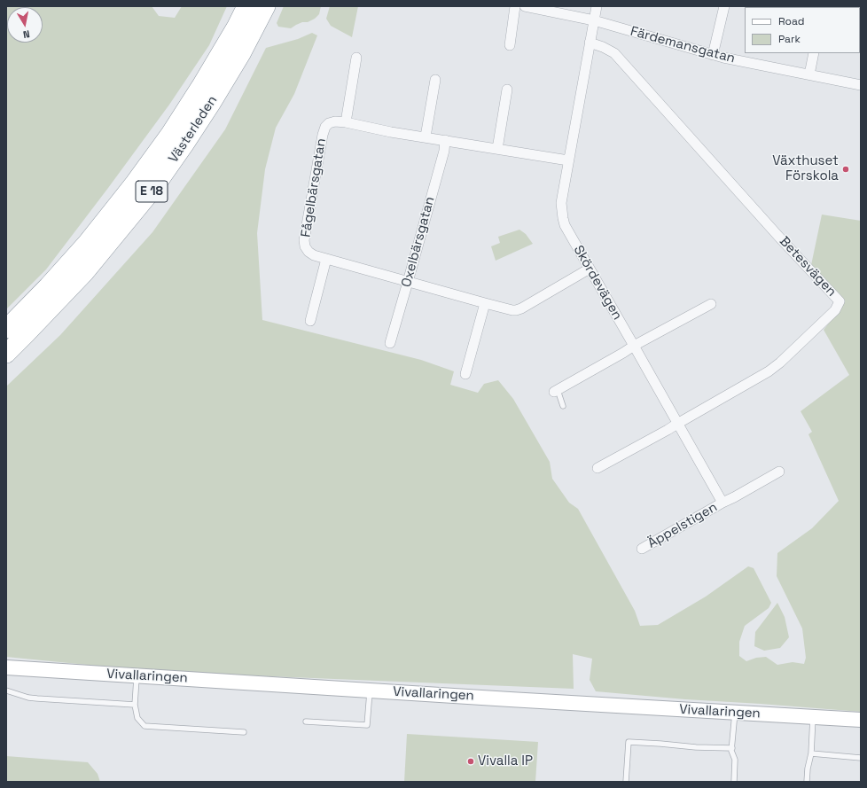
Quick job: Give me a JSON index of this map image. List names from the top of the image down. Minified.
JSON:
{"streets":{"highway":["Västerleden","E 18"],"street":["Färdemansgatan","Fågelbärsgatan","Oxelbärsgatan","Betesvägen","Skördevägen","Äppelstigen","Vivallaringen"]},"crossings":[["Färdemansgatan","Skördevägen"],["Fågelbärsgatan","Oxelbärsgatan"],["Fågelbärsgatan","Skördevägen"],["Betesvägen","Skördevägen"],["Skördevägen","Äppelstigen"]],"places":["Växthuset Förskola","Vivalla IP"],"legend":["Road","Park"],"north":"bottom"}
